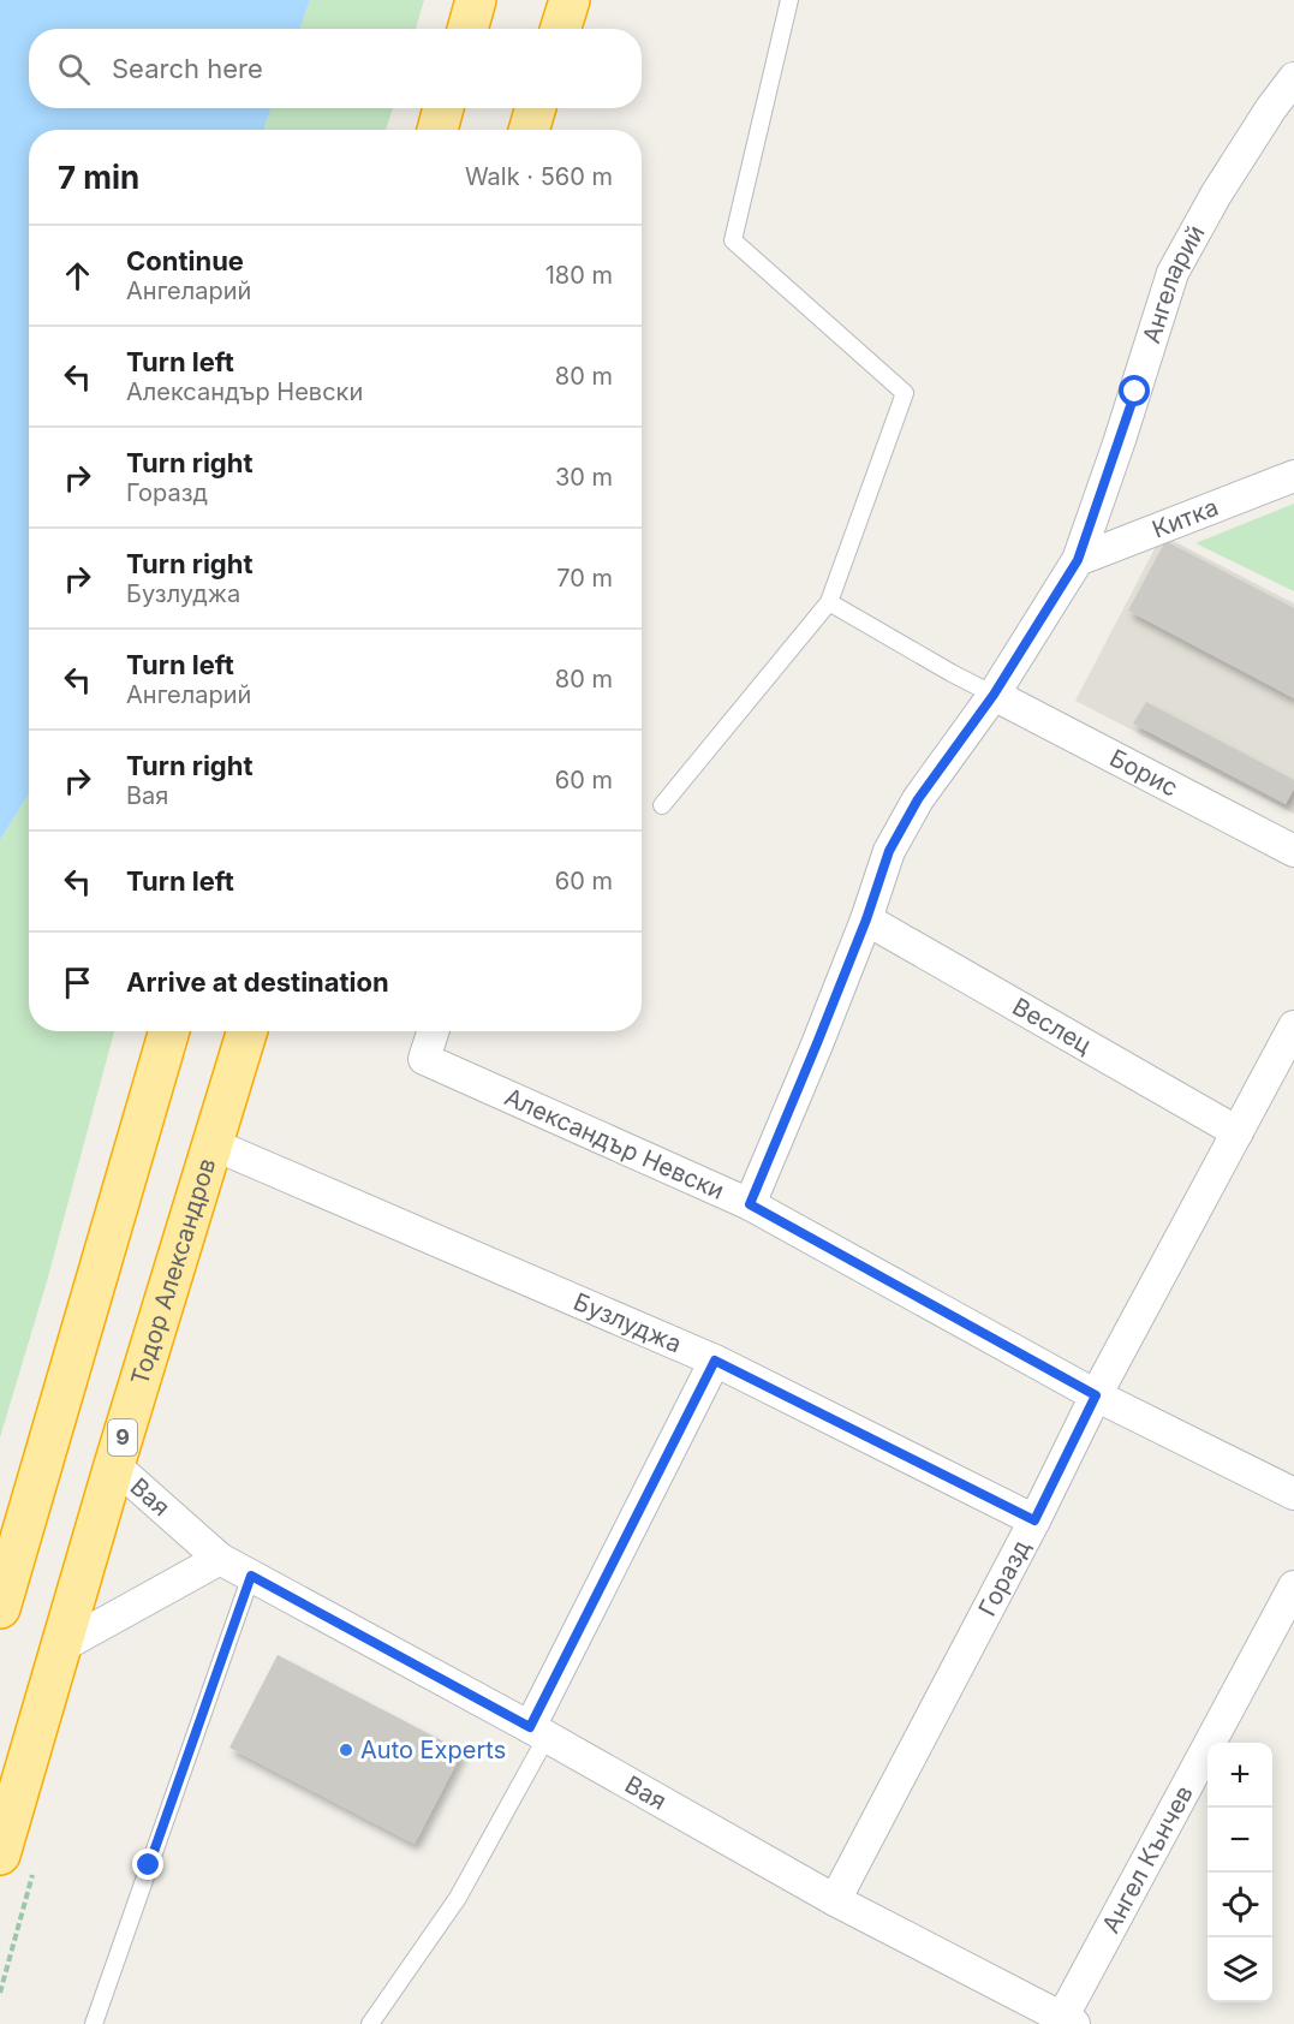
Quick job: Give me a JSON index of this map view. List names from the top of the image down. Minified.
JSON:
{"streets":{"highway":["Тодор Александров","9"],"street":["Ангеларий","Китка","Борис","Веслец","Александър Невски","Бузлуджа","Вая","Горазд","Ангел Кънчев"]},"crossings":[["Ангеларий","Китка"],["Ангеларий","Борис"],["Ангеларий","Веслец"],["Ангеларий","Александър Невски"],["Веслец","Горазд"],["Александър Невски","Горазд"],["Тодор Александров","Бузлуджа"],["Тодор Александров","Вая"],["Бузлуджа","Горазд"],["Вая","Горазд"],["Вая","Ангел Кънчев"]],"places":["Auto Experts"],"page":{"search":"Search here","heading":["7 min","Walk · 560 m"],"list":[["Continue","Ангеларий","180 m"],["Turn left","Александър Невски","80 m"],["Turn right","Горазд","30 m"],["Turn right","Бузлуджа","70 m"],["Turn left","Ангеларий","80 m"],["Turn right","Вая","60 m"],["Turn left","60 m"],"Arrive at destination"],"map_buttons":["+","−"]}}
